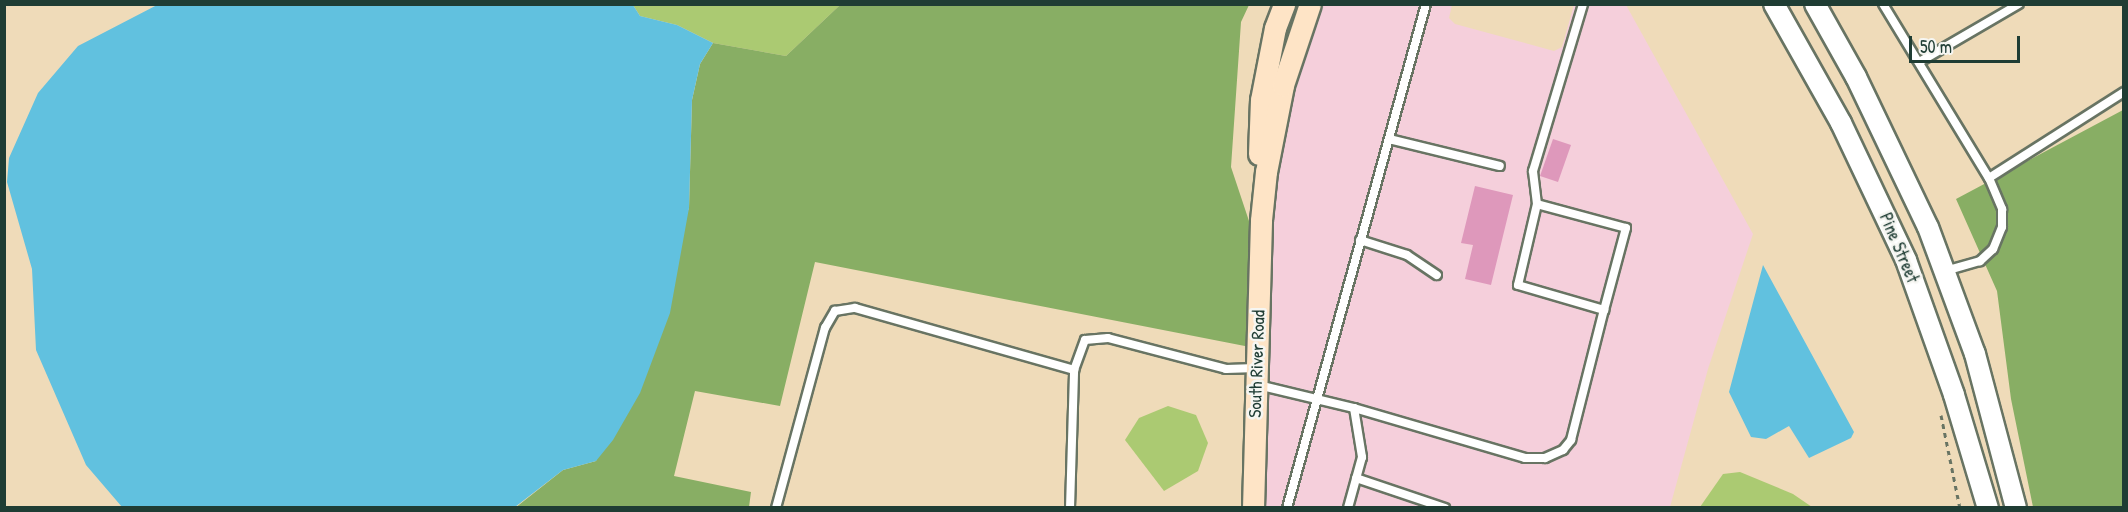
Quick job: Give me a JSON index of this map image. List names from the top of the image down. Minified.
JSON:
{"streets":{"main road":["South River Road"],"street":["Pine Street"]},"scale_bar":"50 m"}
